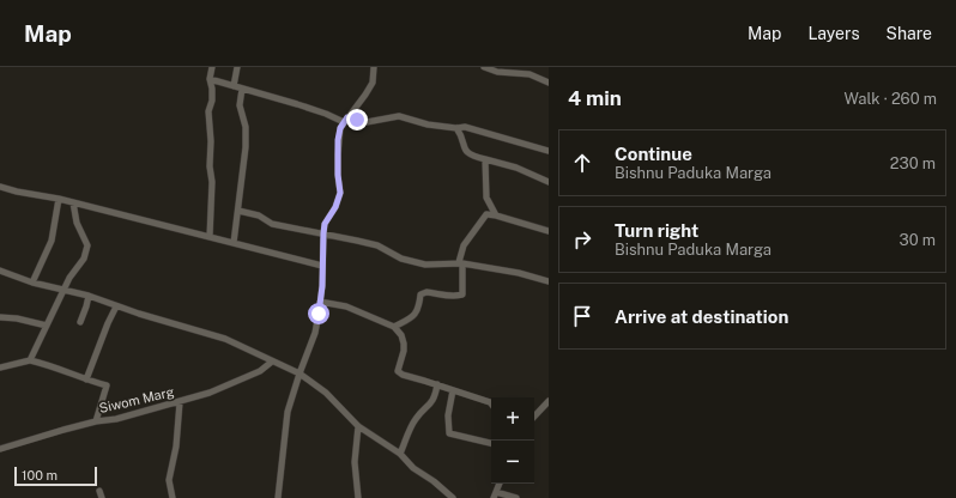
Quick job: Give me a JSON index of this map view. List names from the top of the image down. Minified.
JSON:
{"streets":{"street":["Siwom Marg"]},"scale_bar":"100 m","page":{"header":"Map","nav":["Map","Layers","Share"],"heading":["4 min","Walk · 260 m"],"list":[["Continue","Bishnu Paduka Marga","230 m"],["Turn right","Bishnu Paduka Marga","30 m"],"Arrive at destination"],"map_buttons":["+","−"],"scale":"100 m"}}
